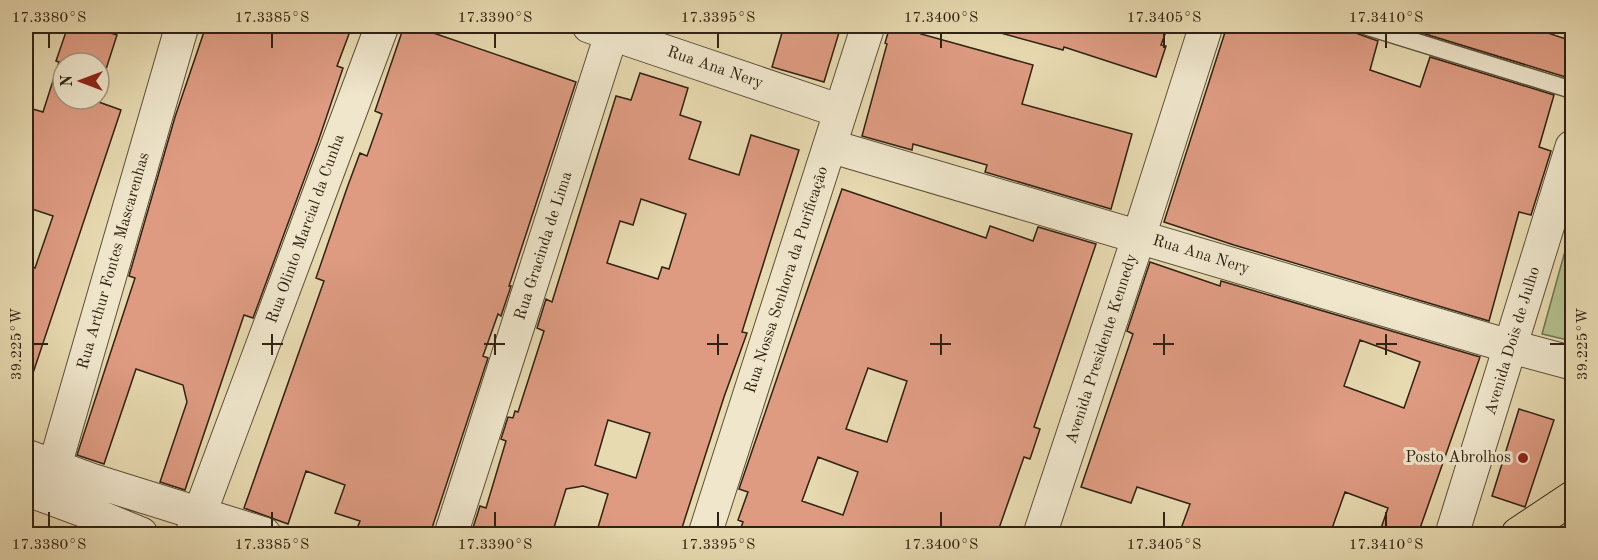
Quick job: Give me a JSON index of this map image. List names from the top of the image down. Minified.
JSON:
{"streets":{"street":["Rua Ana Nery","Rua Olinto Marcial da Cunha","Rua Gracinda de Lima","Rua Arthur Fontes Mascarenhas","Rua Nossa Senhora da Purificação","Avenida Dois de Julho","Avenida Presidente Kennedy"]},"crossings":[["Rua Ana Nery","Rua Gracinda de Lima"],["Rua Ana Nery","Rua Nossa Senhora da Purificação"],["Rua Ana Nery","Avenida Dois de Julho"],["Rua Ana Nery","Avenida Presidente Kennedy"]],"places":["Posto Abrolhos"],"north":"left","coordinates":["17.3380°S","17.3385°S","17.3390°S","17.3395°S","17.3400°S","17.3405°S","17.3410°S","39.225°W"]}
